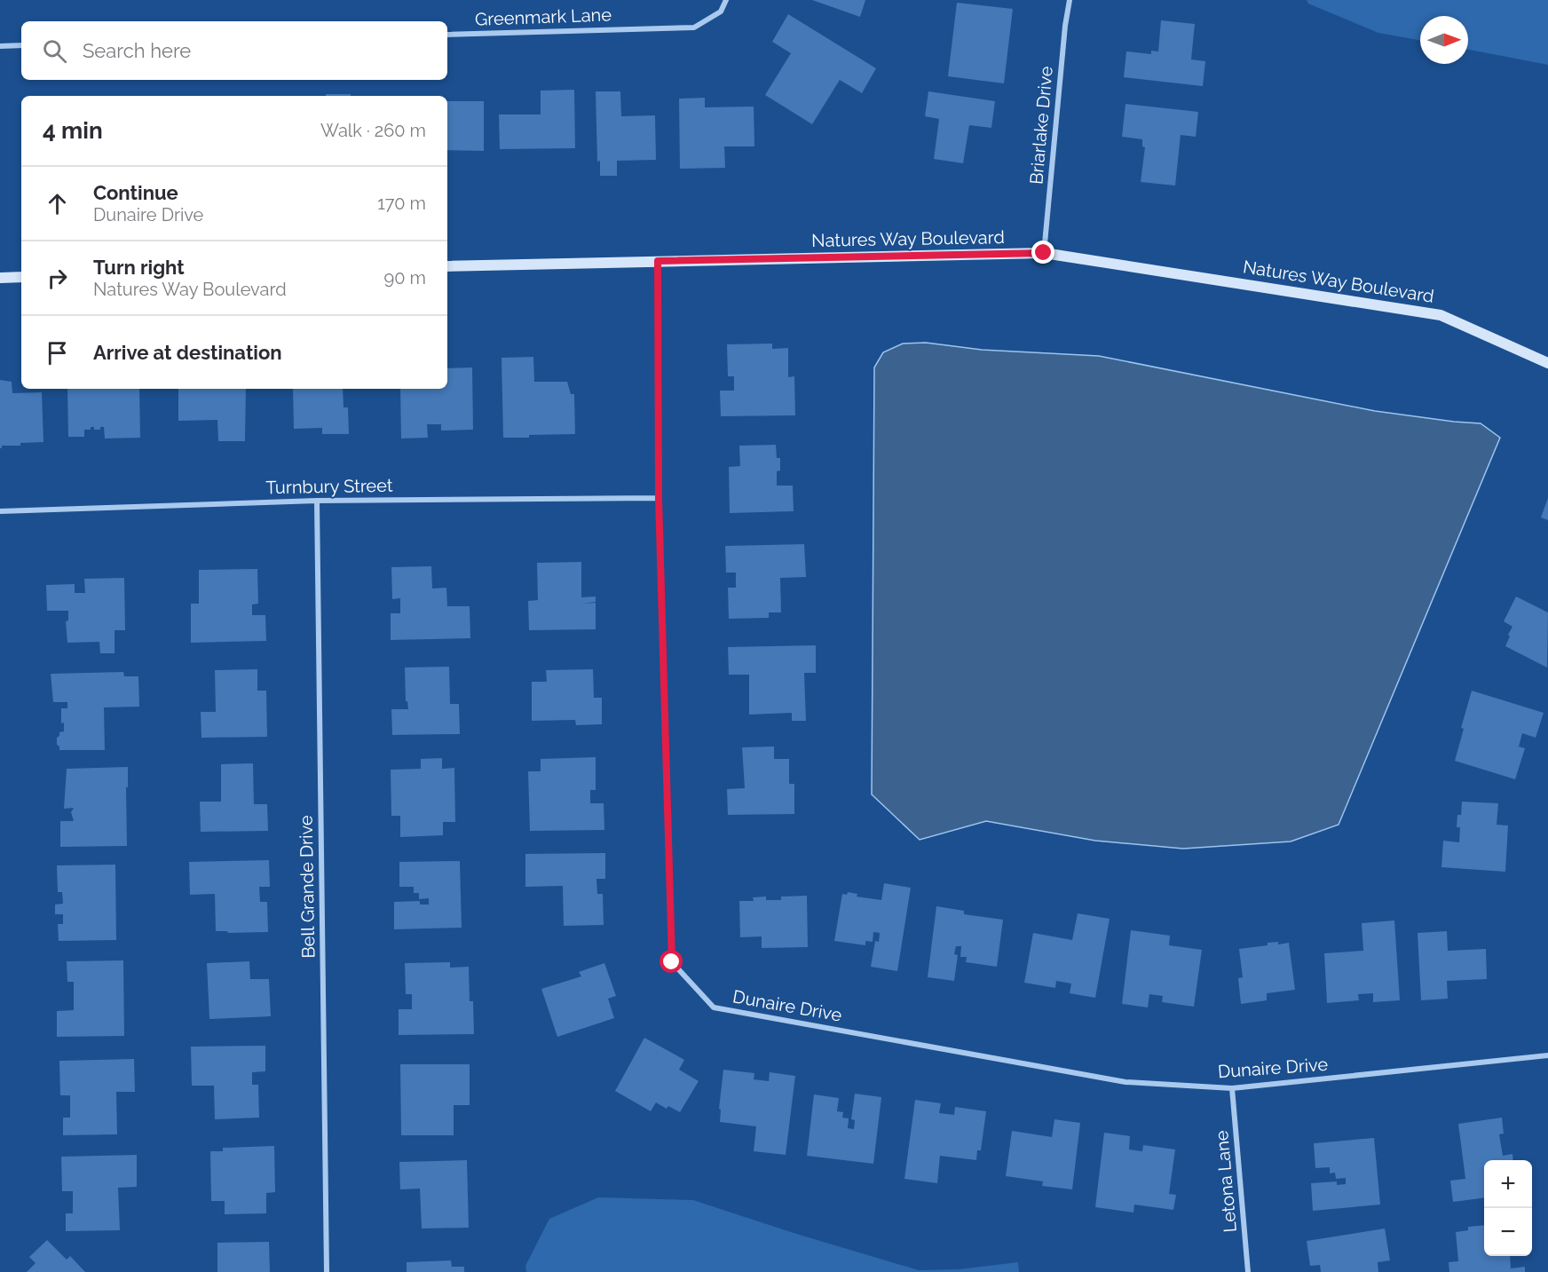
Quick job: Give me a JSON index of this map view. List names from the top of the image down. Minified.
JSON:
{"streets":{"street":["Greenmark Lane","Briarlake Drive","Natures Way Boulevard","Turnbury Street","Bell Grande Drive","Dunaire Drive","Letona Lane"]},"crossings":[["Briarlake Drive","Natures Way Boulevard"],["Natures Way Boulevard","Dunaire Drive"],["Turnbury Street","Bell Grande Drive"],["Turnbury Street","Dunaire Drive"],["Dunaire Drive","Letona Lane"]],"north":"right","page":{"search":"Search here","heading":["4 min","Walk · 260 m"],"list":[["Continue","Dunaire Drive","170 m"],["Turn right","Natures Way Boulevard","90 m"],"Arrive at destination"],"map_buttons":["+","−"]}}
